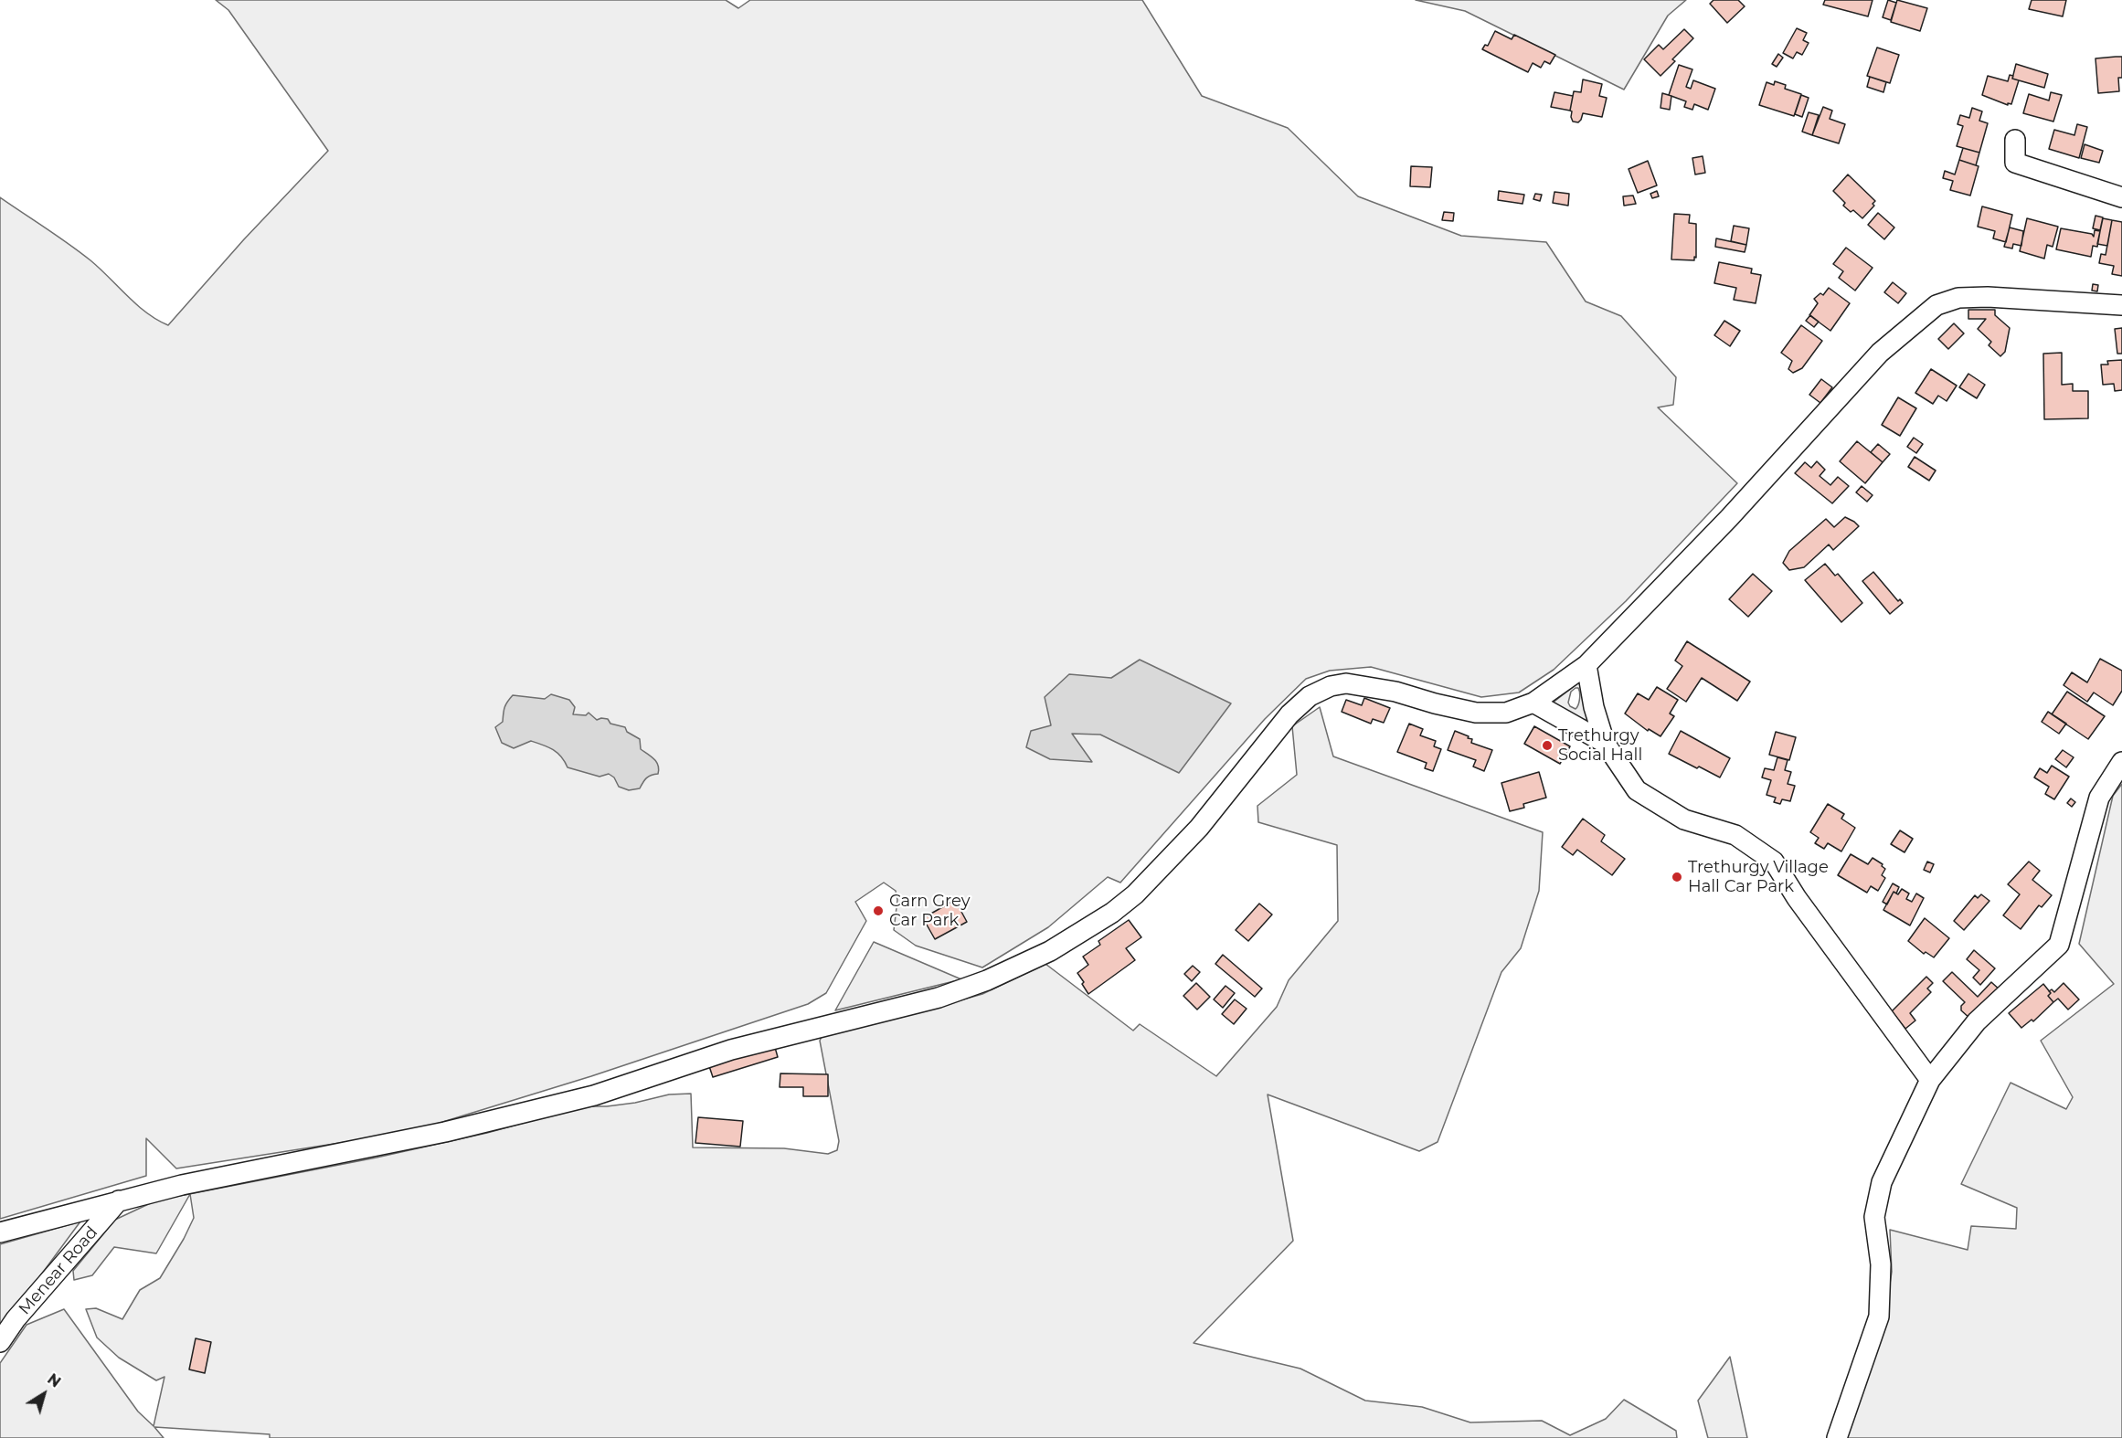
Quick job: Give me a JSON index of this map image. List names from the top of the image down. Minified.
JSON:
{"streets":{"street":["Menear Road"]},"places":["Trethurgy Social Hall","Trethurgy Village Hall Car Park","Carn Grey Car Park"],"north":"top right"}
